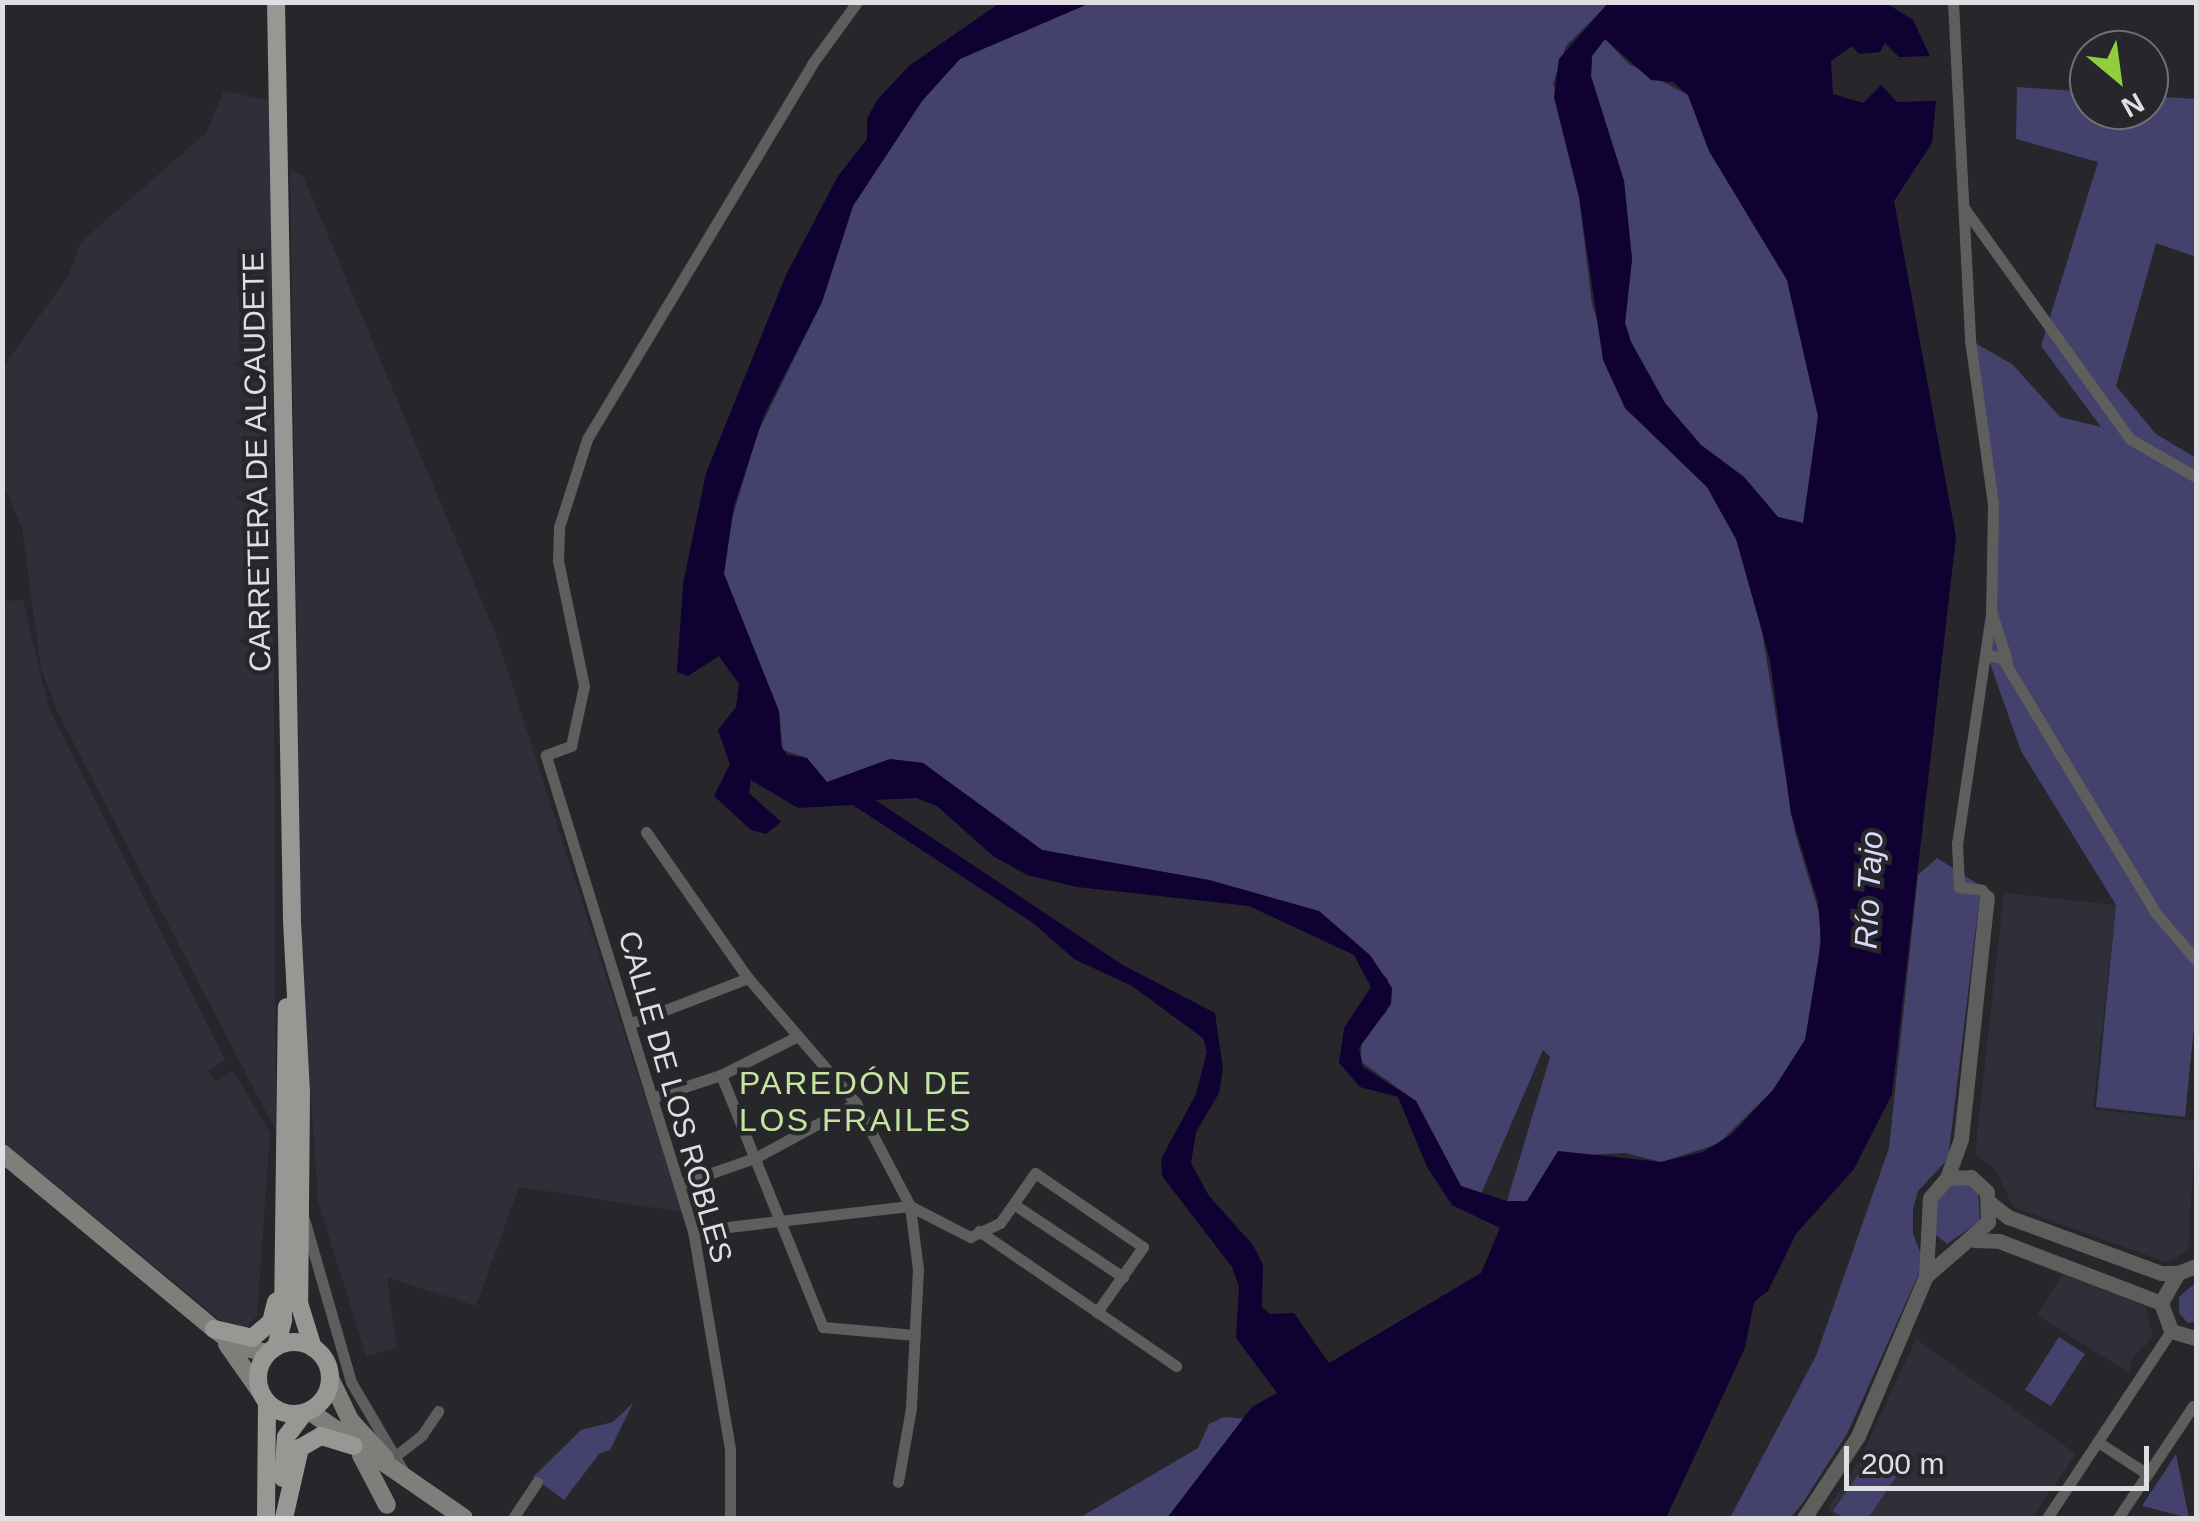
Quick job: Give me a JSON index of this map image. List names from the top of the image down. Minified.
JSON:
{"streets":{"main road":["CARRETERA DE ALCAUDETE"],"street":["CALLE DE LOS ROBLES"]},"districts":["PAREDÓN DE LOS FRAILES"],"water":["Río Tajo"],"scale_bar":"200 m","north":"bottom right"}
